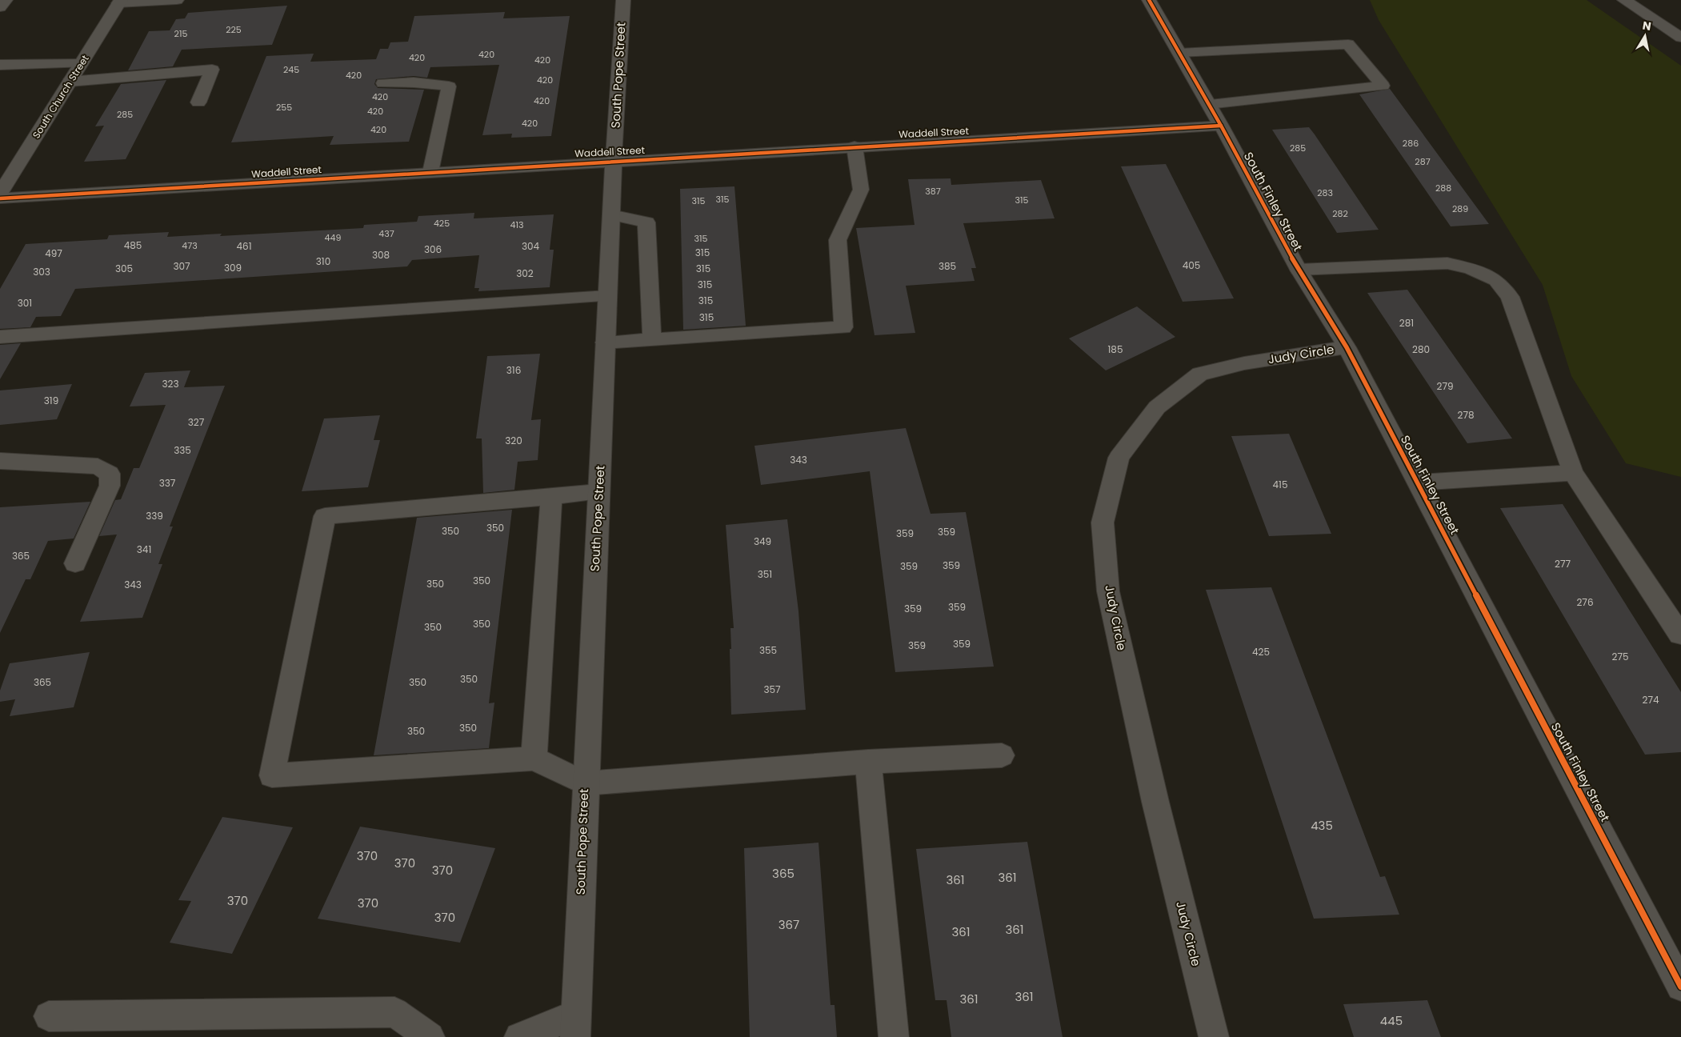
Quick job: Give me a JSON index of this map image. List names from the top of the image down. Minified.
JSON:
{"streets":{"street":["South Pope Street","South Church Street","Waddell Street","South Finley Street","Judy Circle"]},"crossings":[["South Pope Street","Waddell Street"],["Waddell Street","South Finley Street"],["South Finley Street","Judy Circle"]],"house_numbers":["225","215","420","420","420","245","420","420","420","420","255","420","285","420","420","286","285","287","288","387","283","315","315","315","289","282","425","413","437","449","315","485","473","461","304","306","315","497","308","310","405","307","385","309","305","315","303","302","315","315","301","315","281","185","280","316","323","279","319","278","327","320","335","343","337","415","339","350","350","359","359","349","341","365","277","359","359","351","350","350","343","276","359","359","350","350","359","359","355","425","275","350","365","350","357","274","350","350","435","370","370","370","365","361","361","370","370","370","367","361","361","361","361","445"],"north":"top"}
